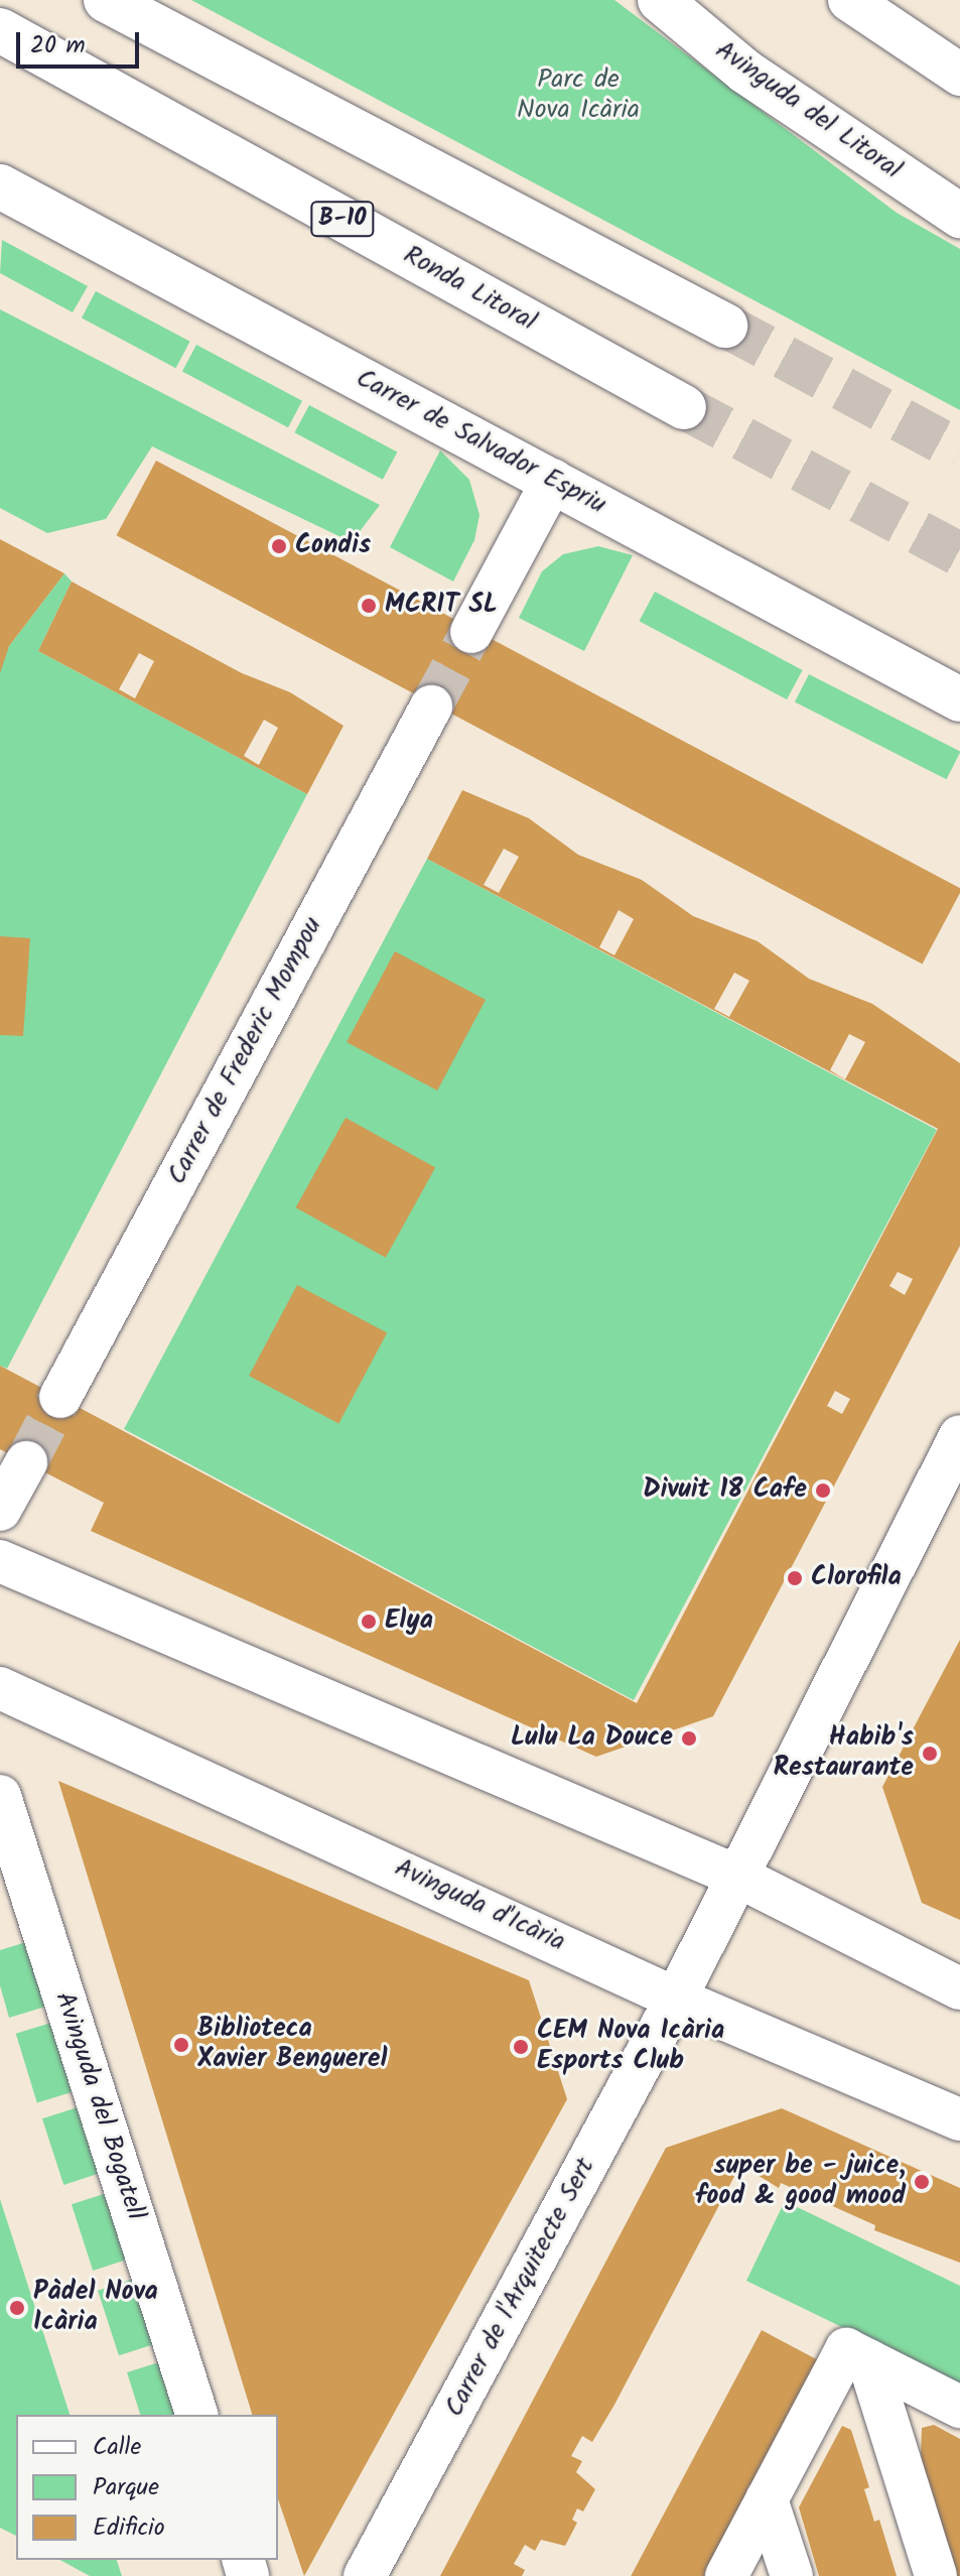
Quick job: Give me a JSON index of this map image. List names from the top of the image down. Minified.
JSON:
{"streets":{"main road":["Avinguda del Litoral","B-10","Ronda Litoral","Carrer de Salvador Espriu"],"street":["Carrer de Frederic Mompou","Avinguda d'Icària","Avinguda del Bogatell","Carrer de l'Arquitecte Sert"]},"crossings":[["Avinguda d'Icària","Carrer de l'Arquitecte Sert"]],"parks":["Parc de Nova Icària"],"places":["Condis","MCRIT SL","Divuit 18 Cafe","Clorofila","Elya","Lulu La Douce","Habib's Restaurante","Biblioteca Xavier Benguerel","CEM Nova Icària Esports Club","super be - juice, food & good mood","Pàdel Nova Icària"],"legend":["Calle","Parque","Edificio"],"scale_bar":"20 m"}
